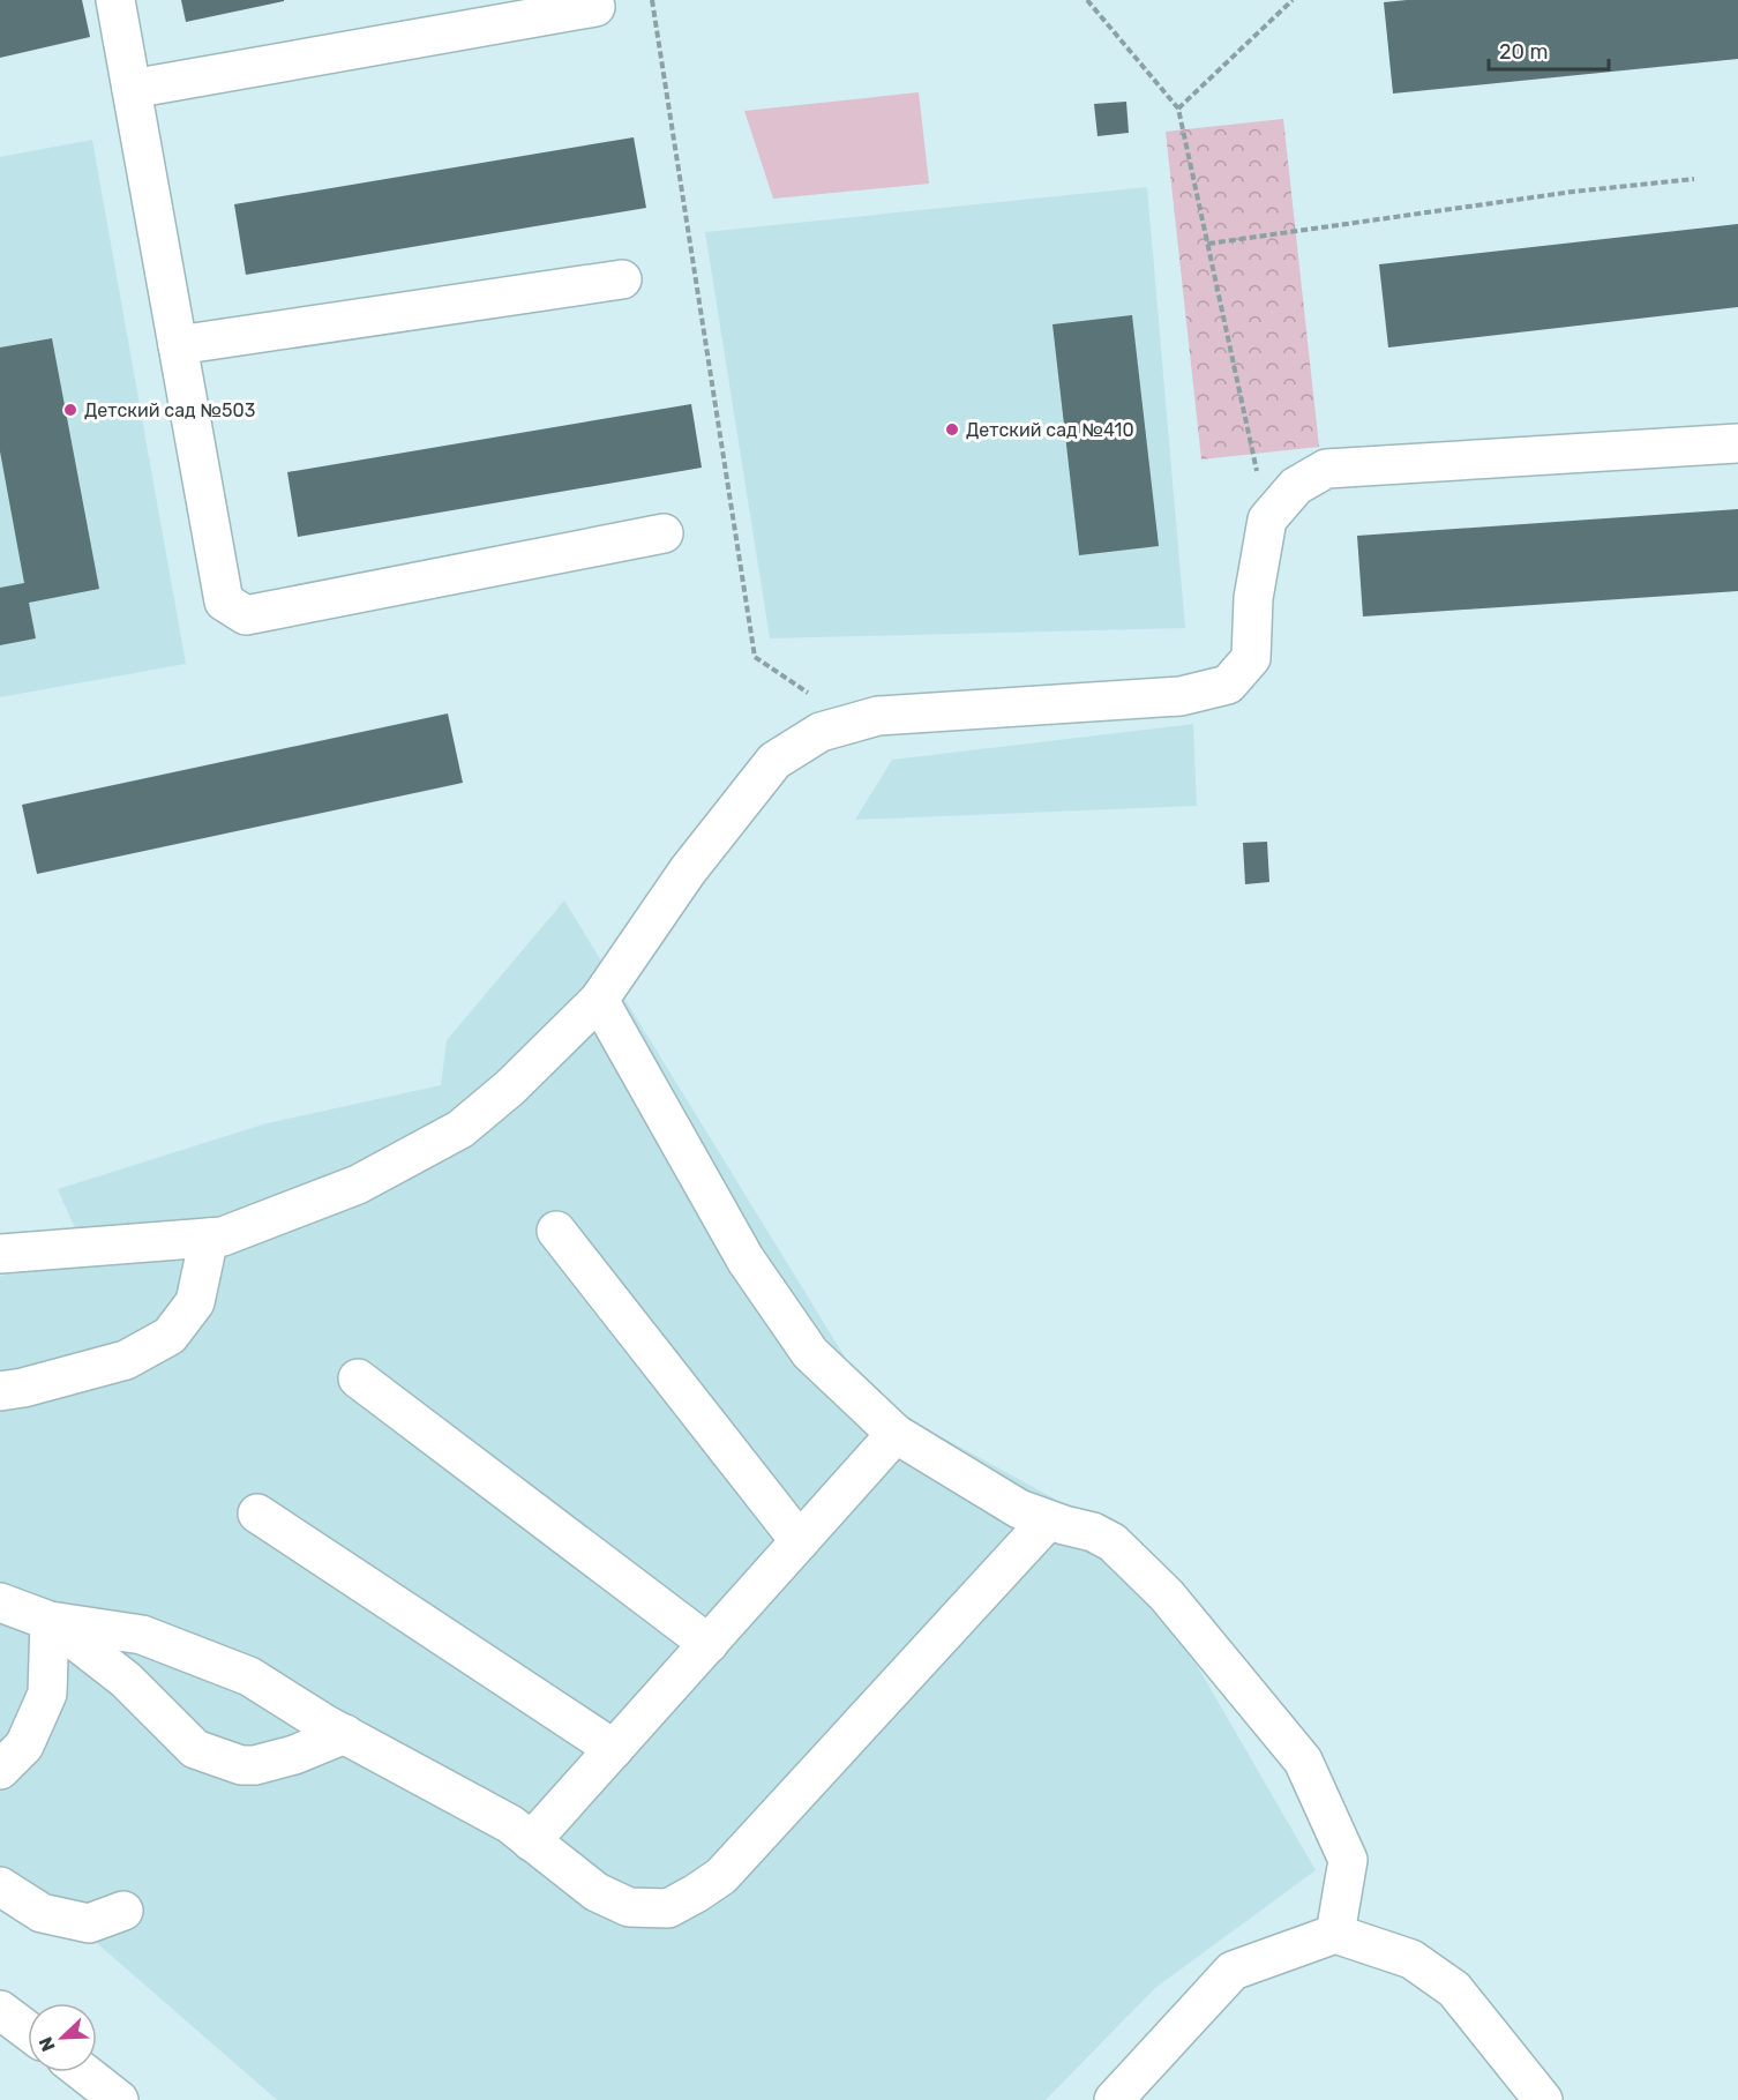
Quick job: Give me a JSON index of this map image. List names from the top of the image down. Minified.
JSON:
{"places":["Детский сад №503","Детский сад №410"],"scale_bar":"20 m","north":"bottom left"}
